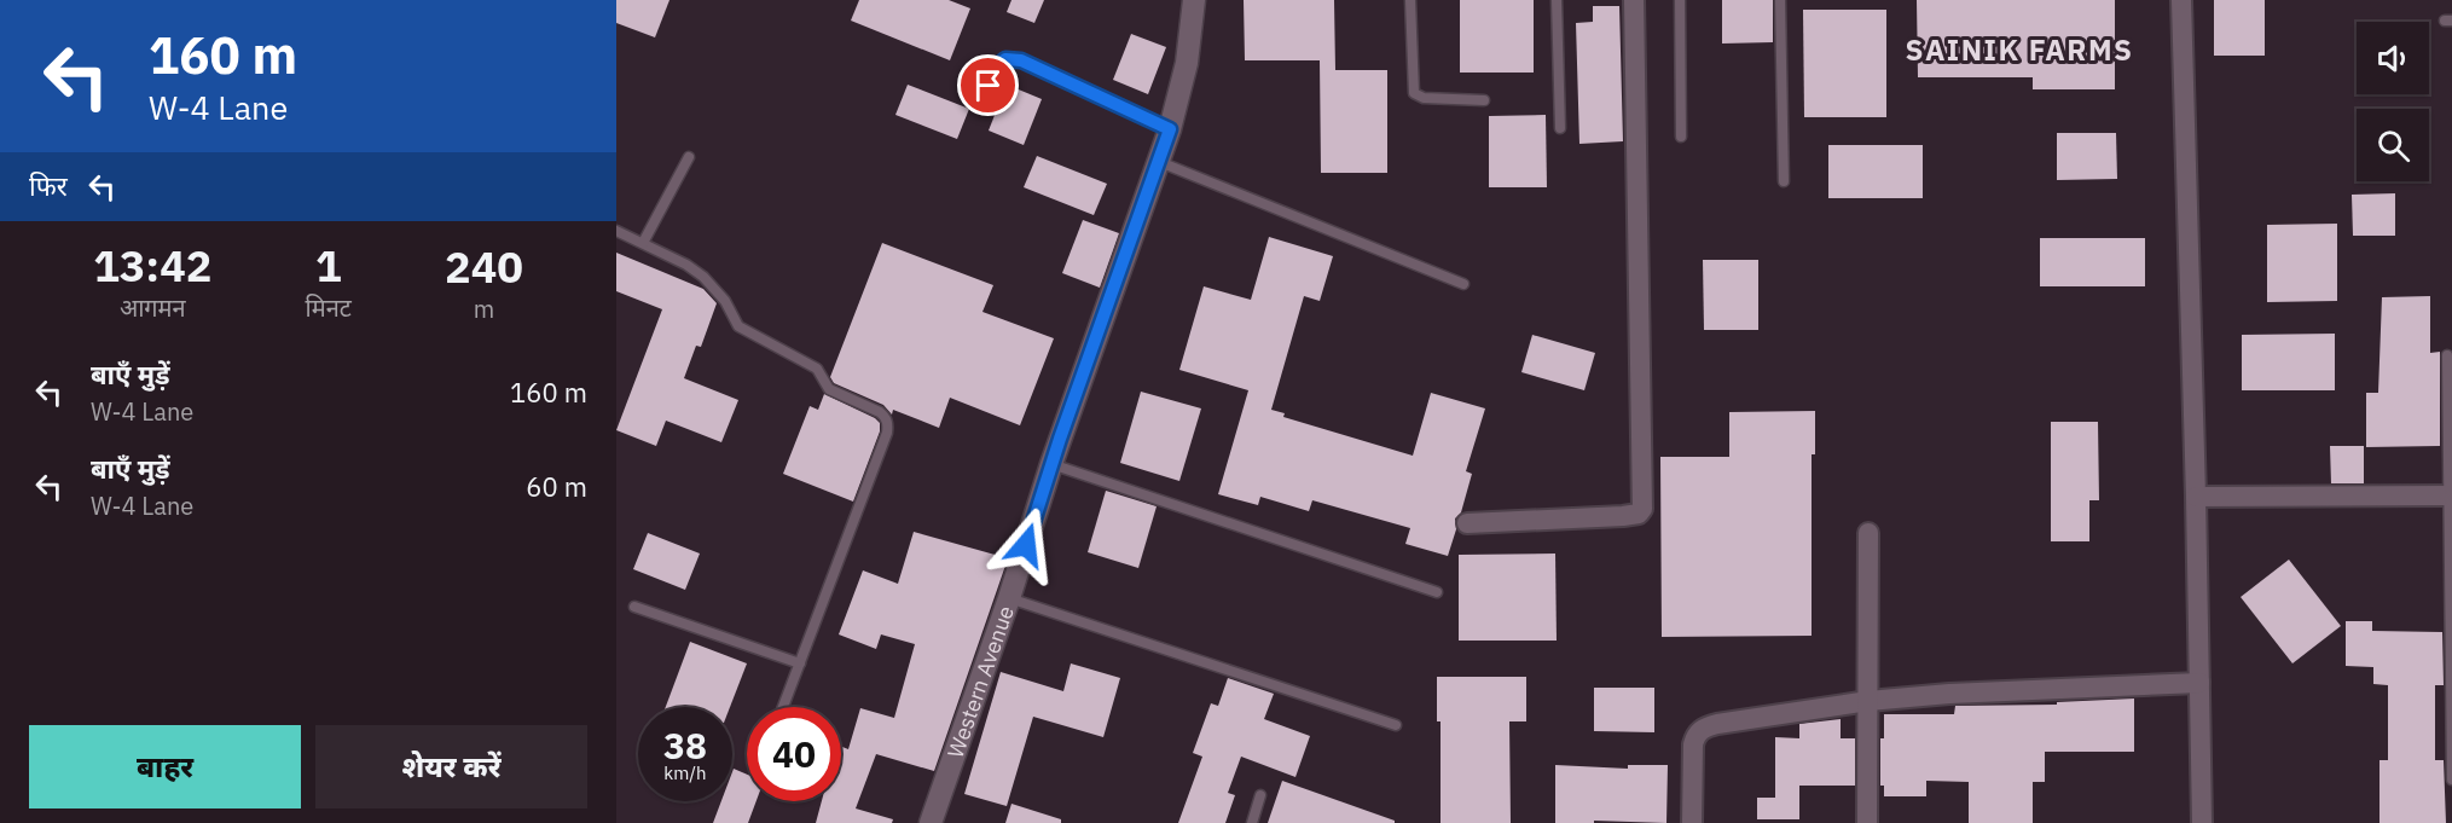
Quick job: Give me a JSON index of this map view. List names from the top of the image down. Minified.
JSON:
{"streets":{"street":["Western Avenue"]},"districts":["SAINIK FARMS"],"page":{"turn":["160 m","W-4 Lane"],"then":"फिर","eta":["13:42","आगमन","1","मिनट","240","m"],"list":[{"name":"बाएँ मुड़ें","note":"W-4 Lane","value":"160 m"},{"name":"बाएँ मुड़ें","note":"W-4 Lane","value":"60 m"}],"speed":"38 km/h","limit":"40","buttons":["बाहर","शेयर करें"]}}
